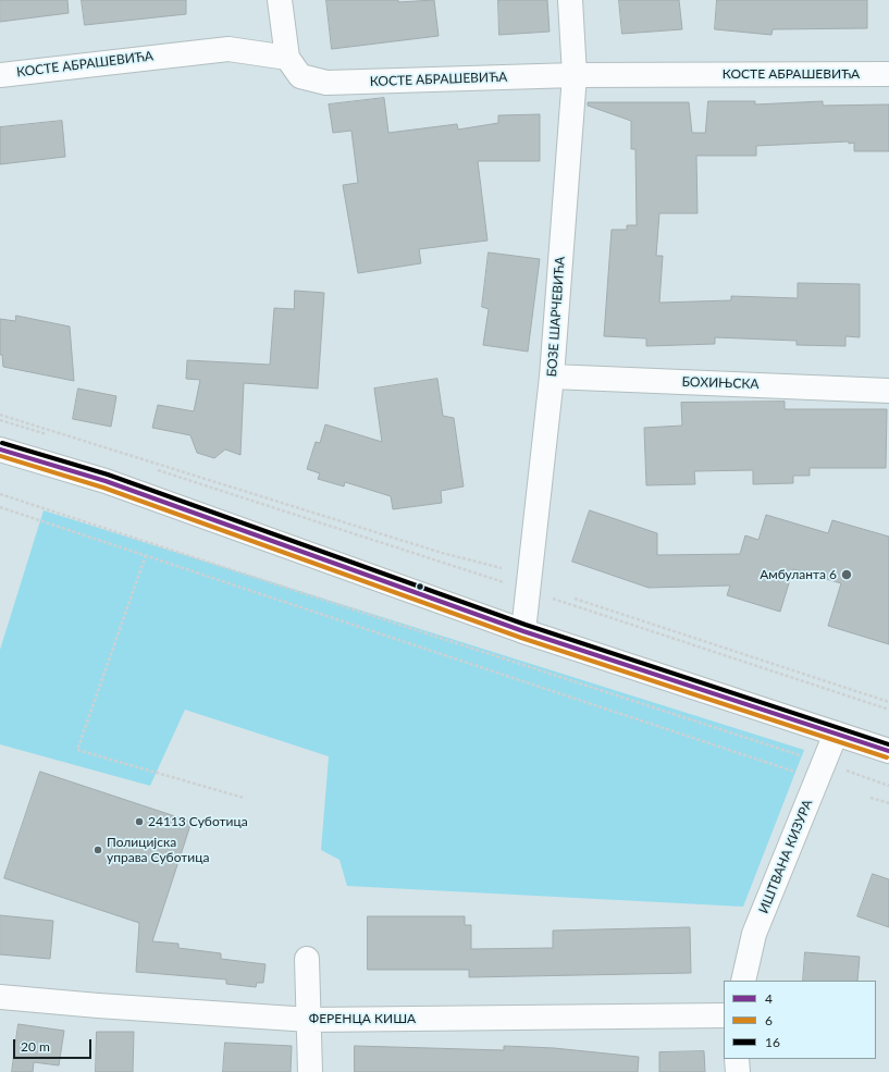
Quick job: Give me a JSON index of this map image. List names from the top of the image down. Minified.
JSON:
{"streets":{"street":["КОСТЕ АБРАШЕВИЋА","БОЗЕ ШАРЧЕВИЋА","БОХИЊСКА","ИШТВАНА КИЗУРА","ФЕРЕНЦА КИША"]},"crossings":[["КОСТЕ АБРАШЕВИЋА","БОЗЕ ШАРЧЕВИЋА"],["БОЗЕ ШАРЧЕВИЋА","БОХИЊСКА"]],"places":["Амбуланта 6","24113 Суботица","Полицијска управа Суботица"],"lines":["transit line 16","transit line 4","transit line 6"],"legend":["4","6","16"],"scale_bar":"20 m"}
